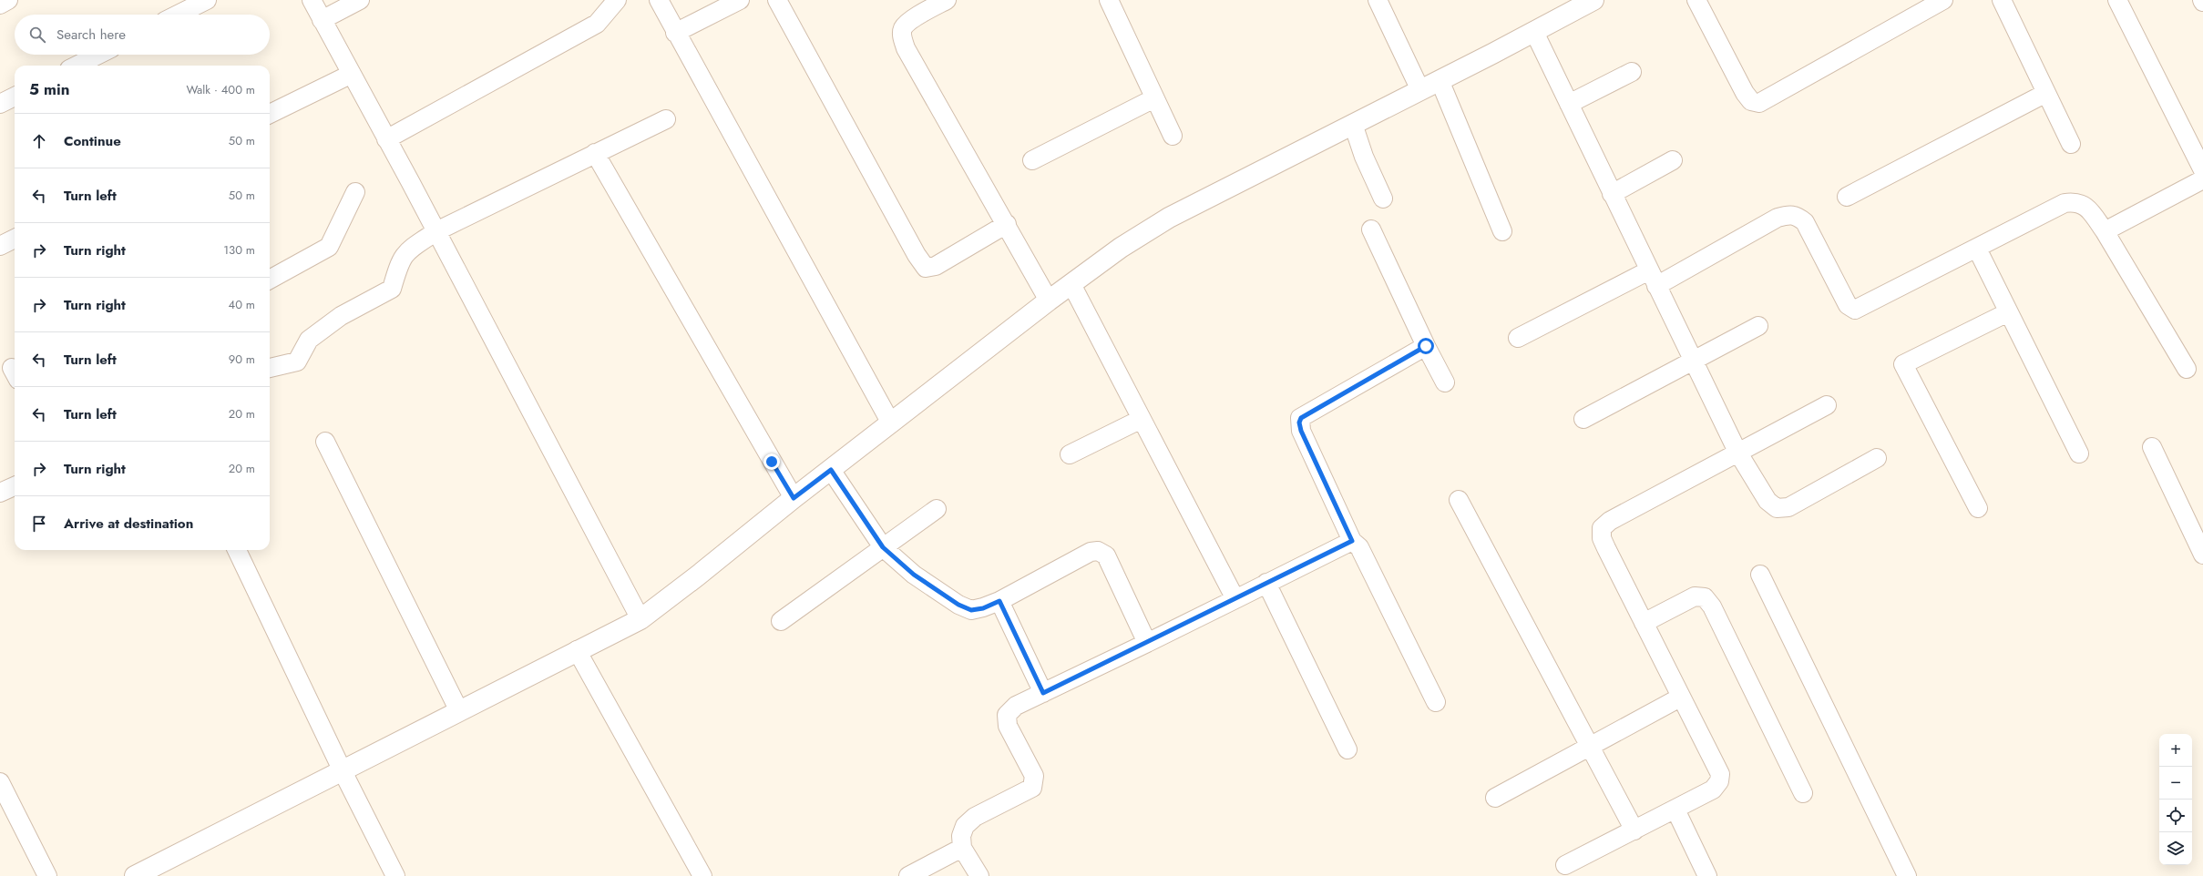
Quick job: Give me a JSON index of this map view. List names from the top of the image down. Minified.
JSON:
{"page":{"search":"Search here","heading":["5 min","Walk · 400 m"],"list":[["Continue","50 m"],["Turn left","50 m"],["Turn right","130 m"],["Turn right","40 m"],["Turn left","90 m"],["Turn left","20 m"],["Turn right","20 m"],"Arrive at destination"],"map_buttons":["+","−"]}}
